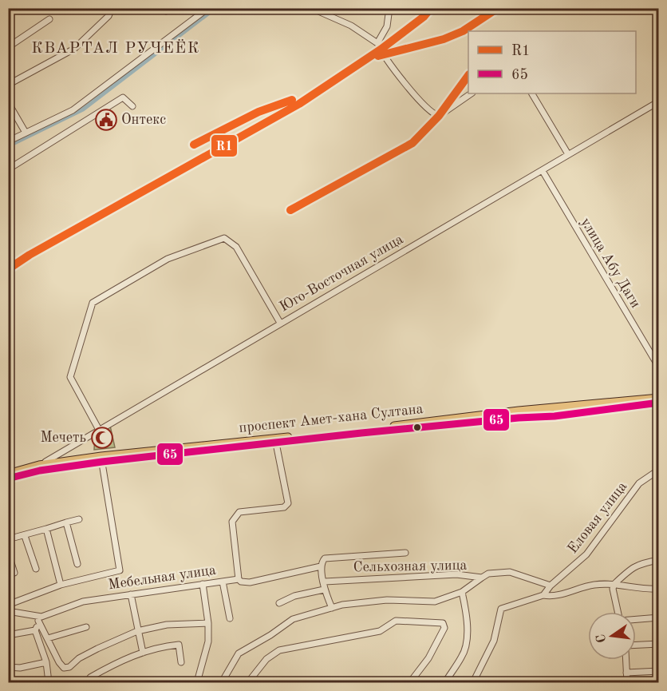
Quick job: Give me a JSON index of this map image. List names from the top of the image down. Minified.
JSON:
{"streets":{"main road":["проспект Амет-хана Султана"],"street":["улица Абу Даги","Юго-Восточная улица","Еловая улица","Сельхозная улица","Мебельная улица"]},"crossings":[["улица Абу Даги","Юго-Восточная улица"],["Юго-Восточная улица","проспект Амет-хана Султана"],["Еловая улица","Сельхозная улица"]],"districts":["КВАРТАЛ РУЧЕЁК"],"places":{"public building":["Онтекс"],"mosque":["Мечеть"]},"lines":["transit line R1","transit line 65"],"legend":["R1","65"],"north":"left"}
